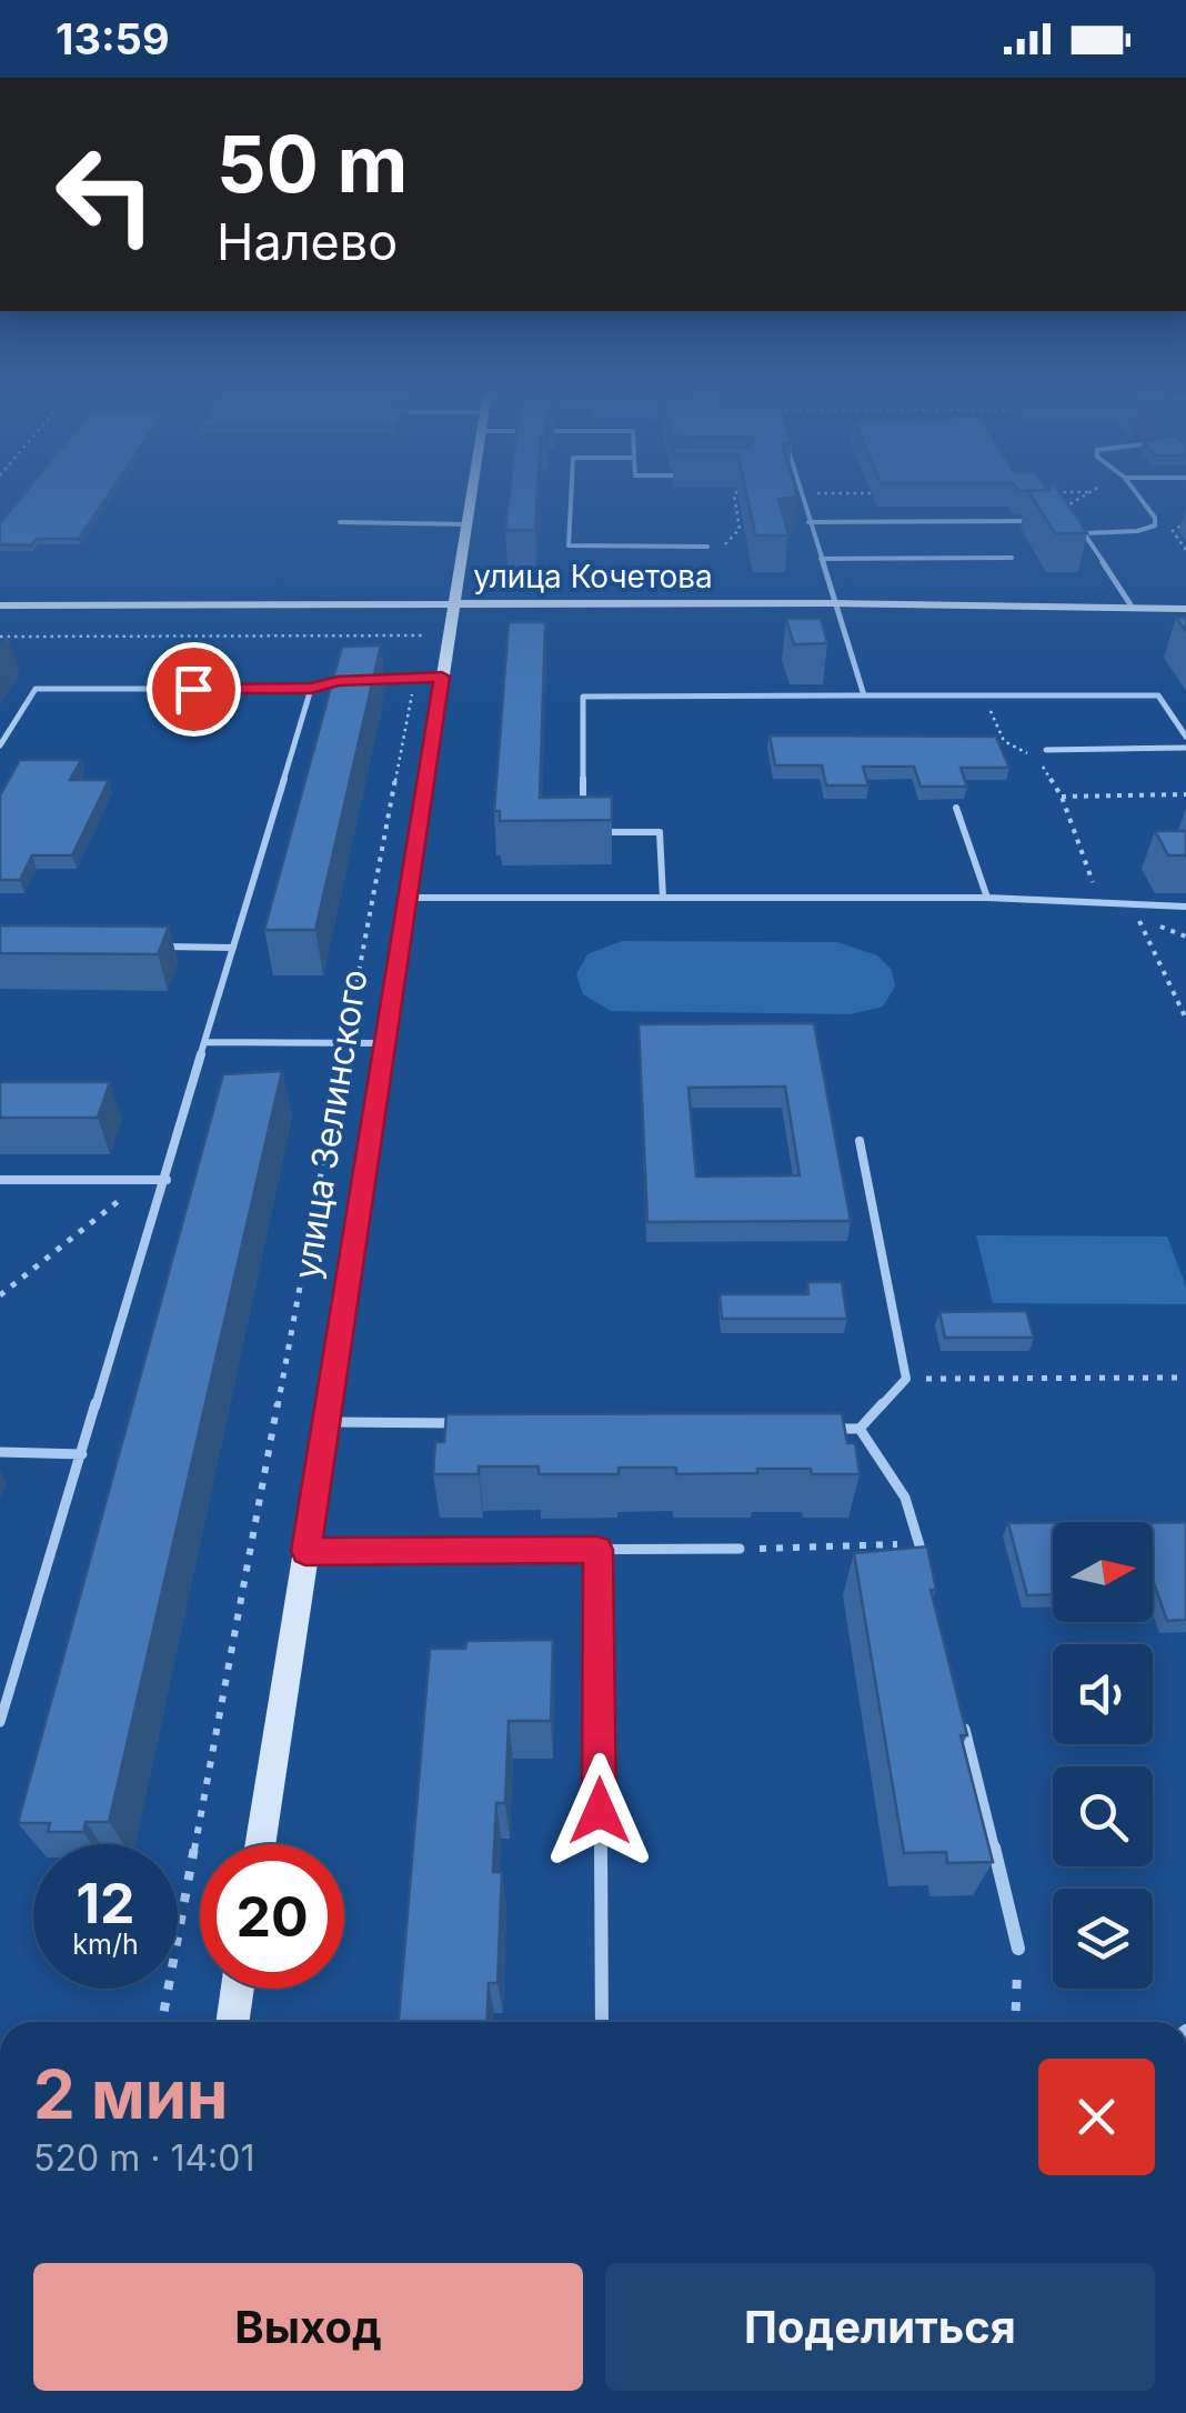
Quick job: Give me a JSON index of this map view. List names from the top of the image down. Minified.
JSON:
{"streets":{"street":["улица Кочетова","улица Зелинского"]},"crossings":[["улица Кочетова","улица Зелинского"]],"north":"right","page":{"status":"13:59","turn":["50 m","Налево"],"speed":"12 km/h","limit":"20","heading":["2 мин","520 m · 14:01"],"buttons":["Выход","Поделиться"]}}
